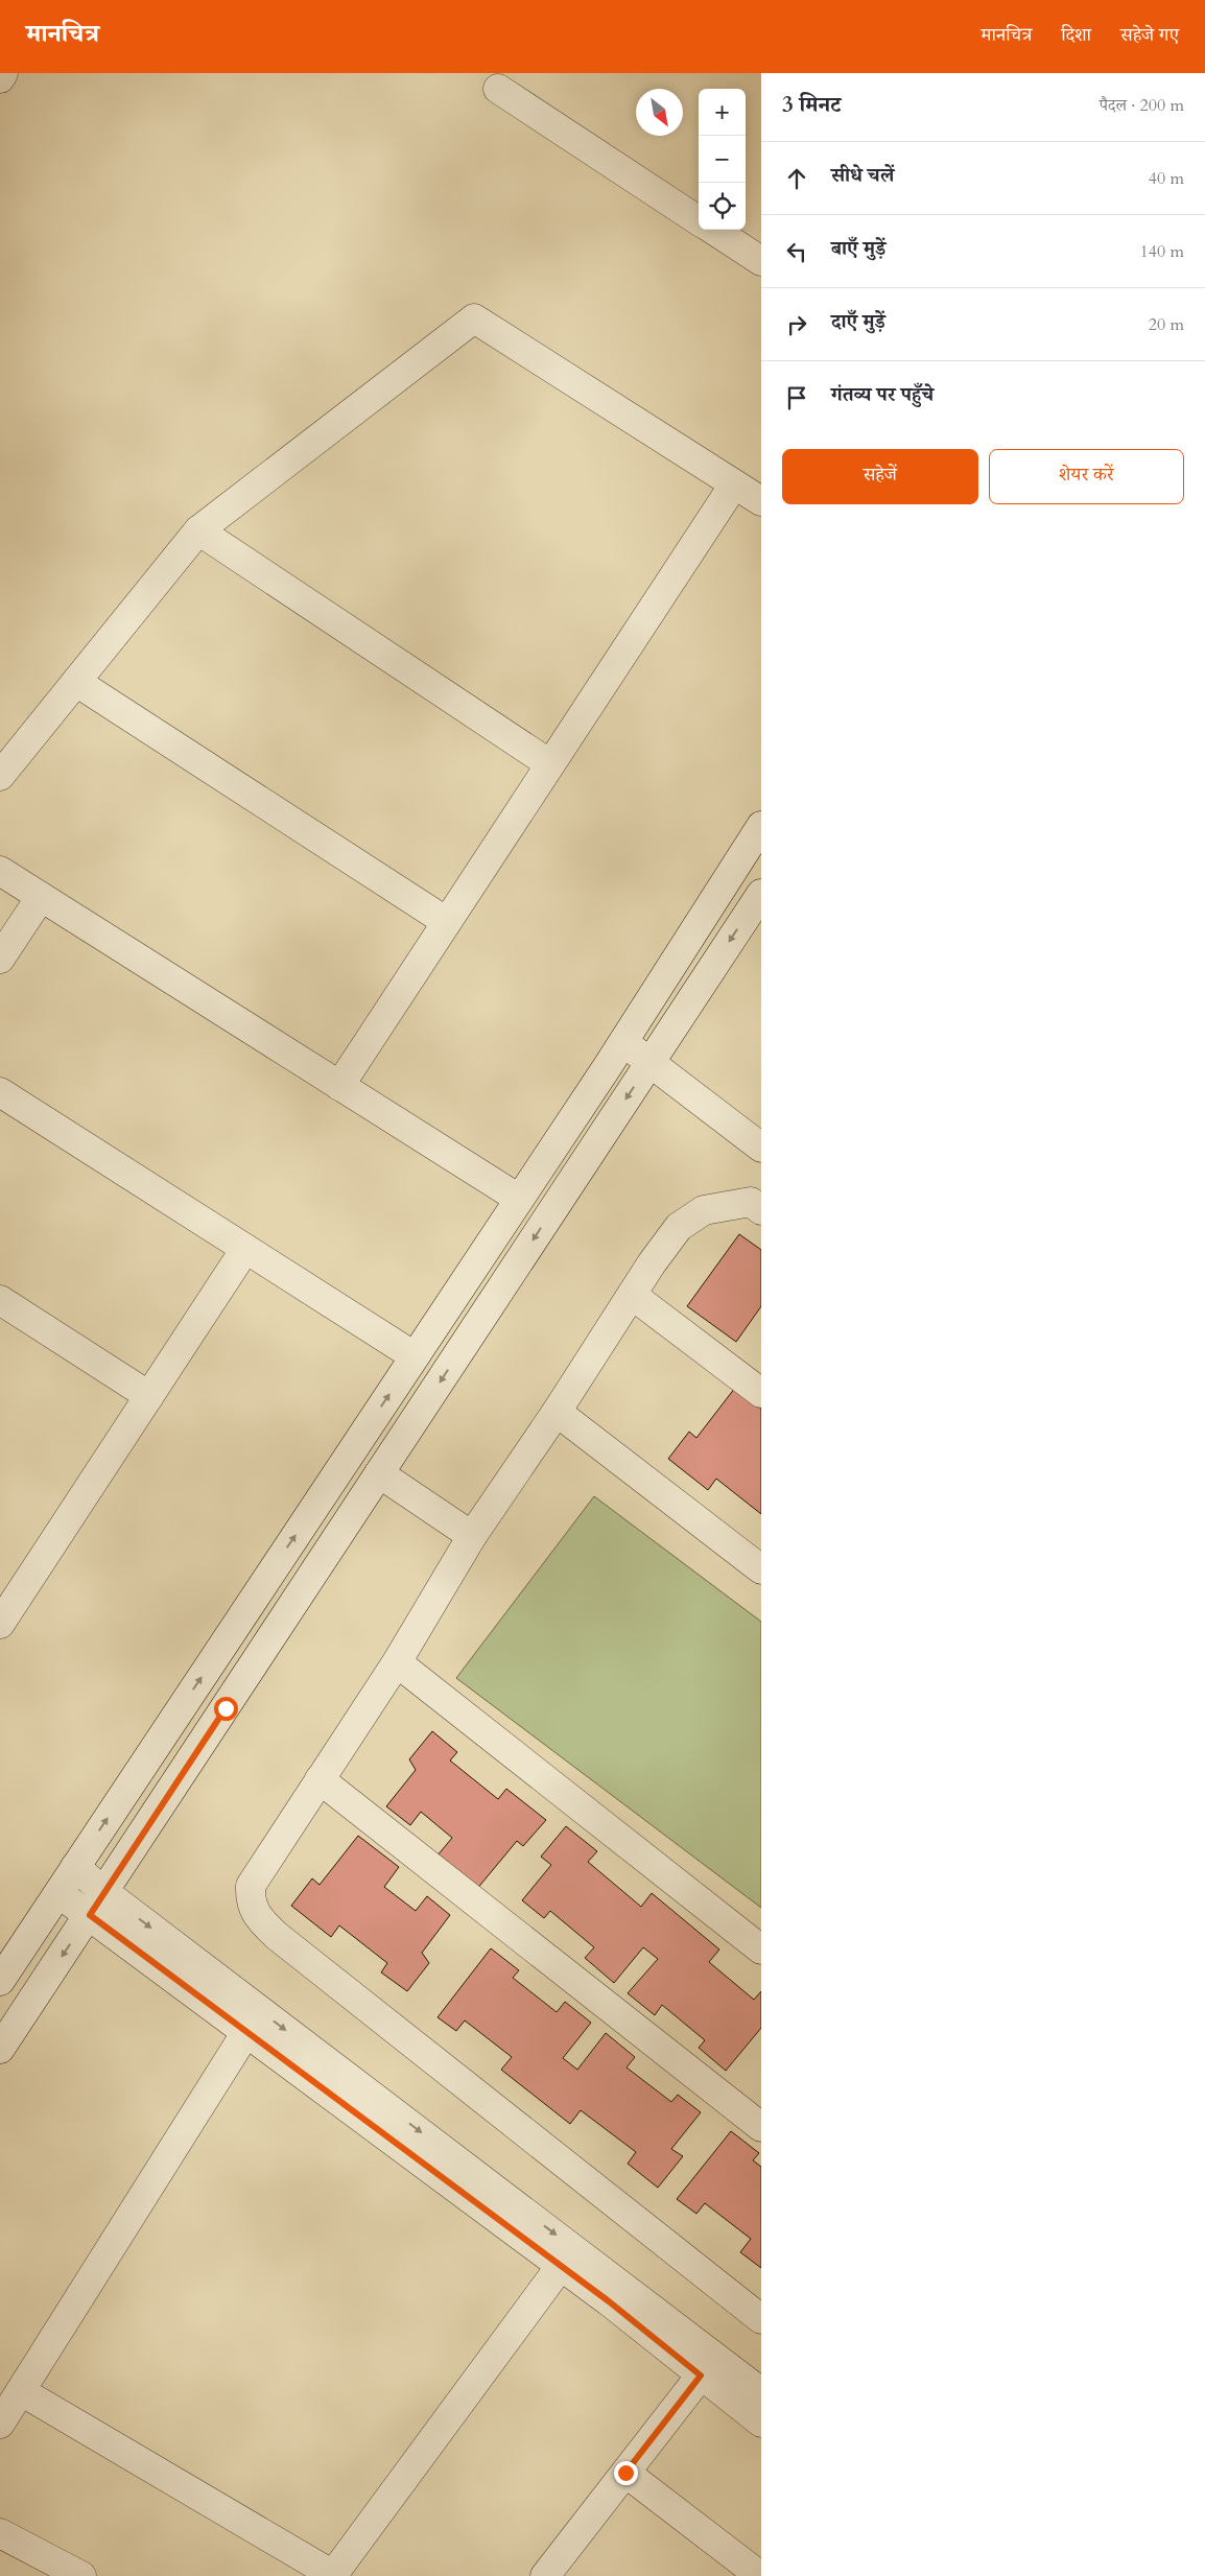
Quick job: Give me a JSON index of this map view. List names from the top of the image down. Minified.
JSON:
{"north":"bottom right","page":{"header":"मानचित्र","nav":["मानचित्र","दिशा","सहेजे गए"],"heading":["3 मिनट","पैदल · 200 m"],"map_buttons":["+","−"],"list":[["सीधे चलें","40 m"],["बाएँ मुड़ें","140 m"],["दाएँ मुड़ें","20 m"],"गंतव्य पर पहुँचे"],"buttons":["सहेजें","शेयर करें"]}}
